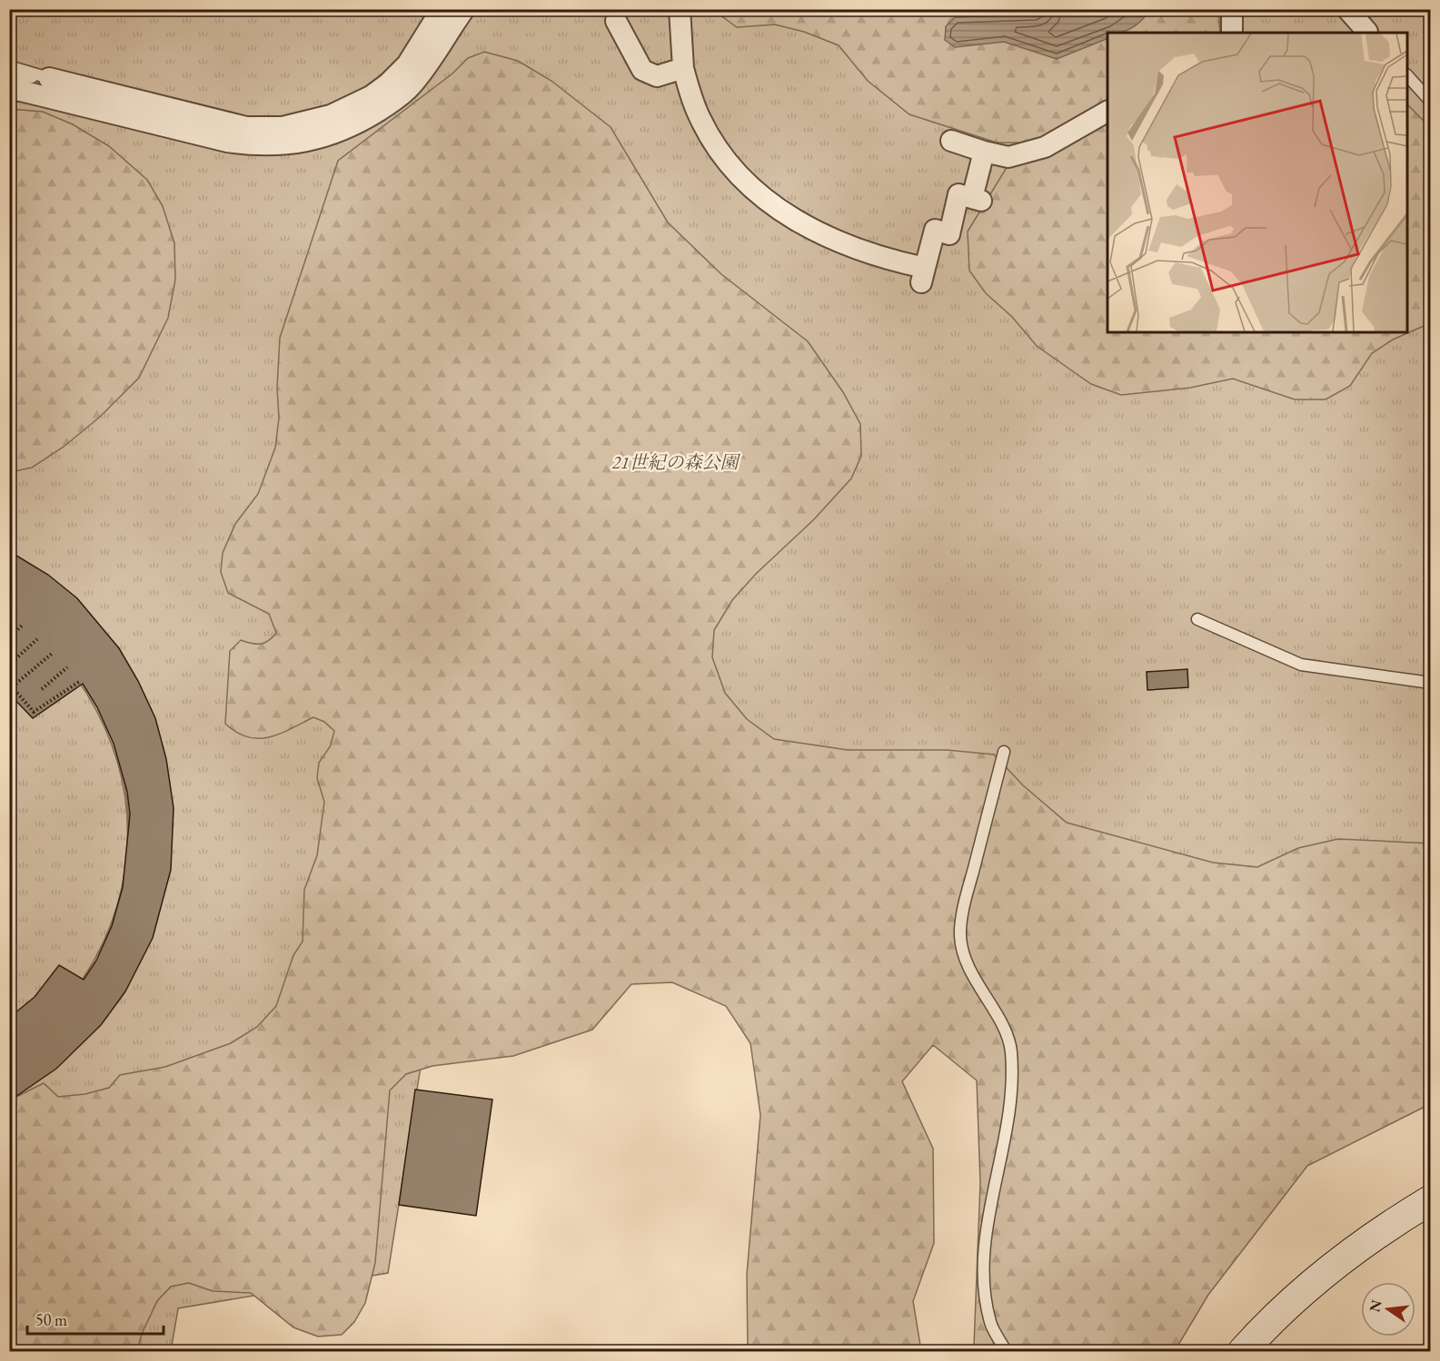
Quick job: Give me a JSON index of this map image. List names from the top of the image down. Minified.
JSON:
{"parks":["21世紀の森公園"],"scale_bar":"50 m","north":"left"}
